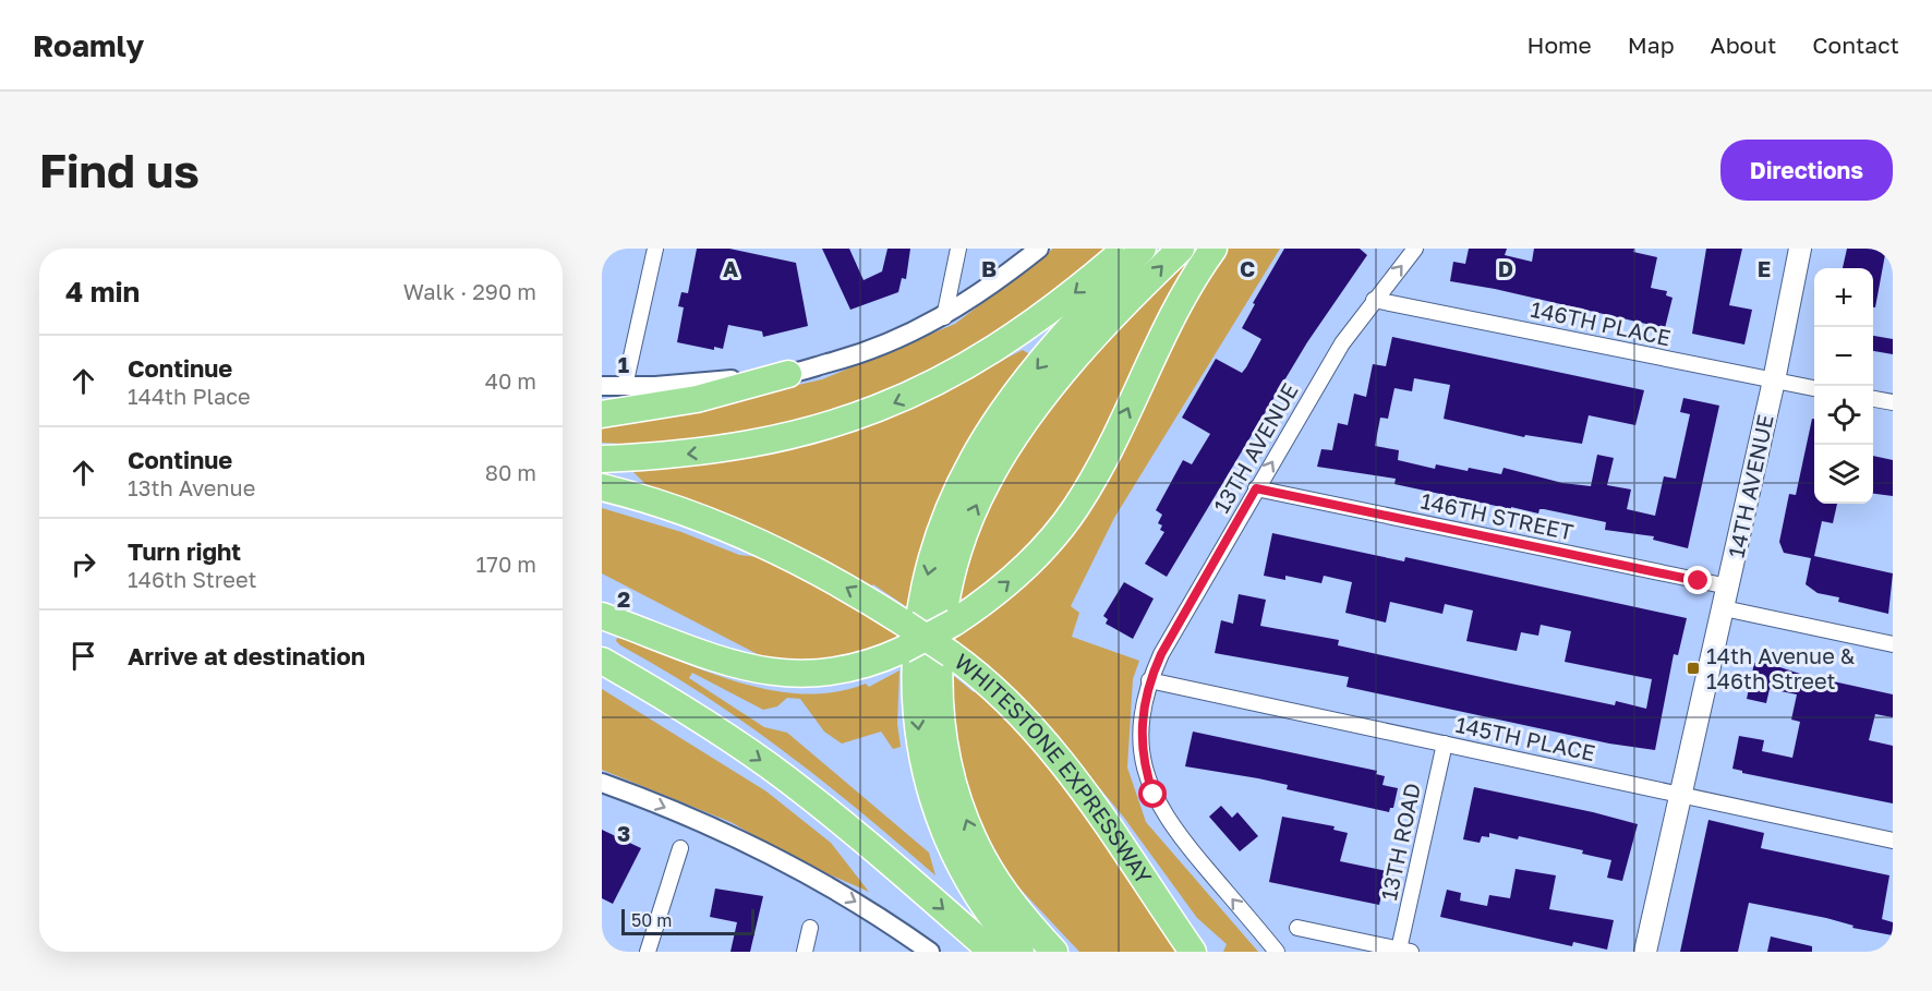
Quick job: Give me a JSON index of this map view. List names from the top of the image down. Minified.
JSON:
{"streets":{"highway":["WHITESTONE EXPRESSWAY"],"main road":["14TH AVENUE"],"street":["146TH PLACE","13TH AVENUE","146TH STREET","145TH PLACE","13TH ROAD"]},"crossings":[["146TH PLACE","13TH AVENUE"],["146TH PLACE","14TH AVENUE"],["13TH AVENUE","146TH STREET"],["13TH AVENUE","145TH PLACE"],["14TH AVENUE","146TH STREET"],["14TH AVENUE","145TH PLACE"],["145TH PLACE","13TH ROAD"]],"one_way":["13TH AVENUE"],"places":{"transit":["14th Avenue & 146th Street"]},"scale_bar":"50 m","page":{"header":"Roamly","nav":["Home","Map","About","Contact"],"buttons":"Directions","title":"Find us","heading":["4 min","Walk · 290 m"],"map_buttons":["+","−"],"list":[["Continue","144th Place","40 m"],["Continue","13th Avenue","80 m"],["Turn right","146th Street","170 m"],"Arrive at destination"],"scale":"50 m"},"grid":{"columns":["A","B","C","D","E"],"rows":["1","2","3"]}}
